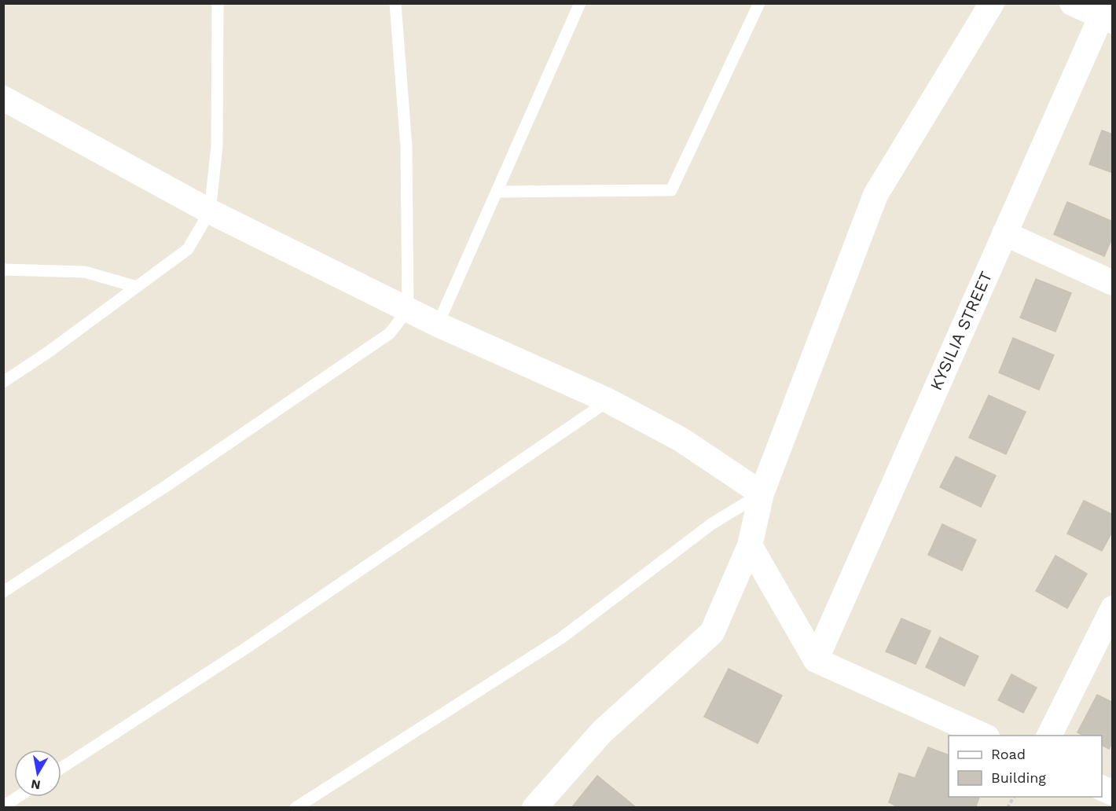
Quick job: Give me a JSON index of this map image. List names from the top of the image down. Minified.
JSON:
{"streets":{"street":["KYSILIA STREET"]},"legend":["Road","Building"],"north":"bottom"}
